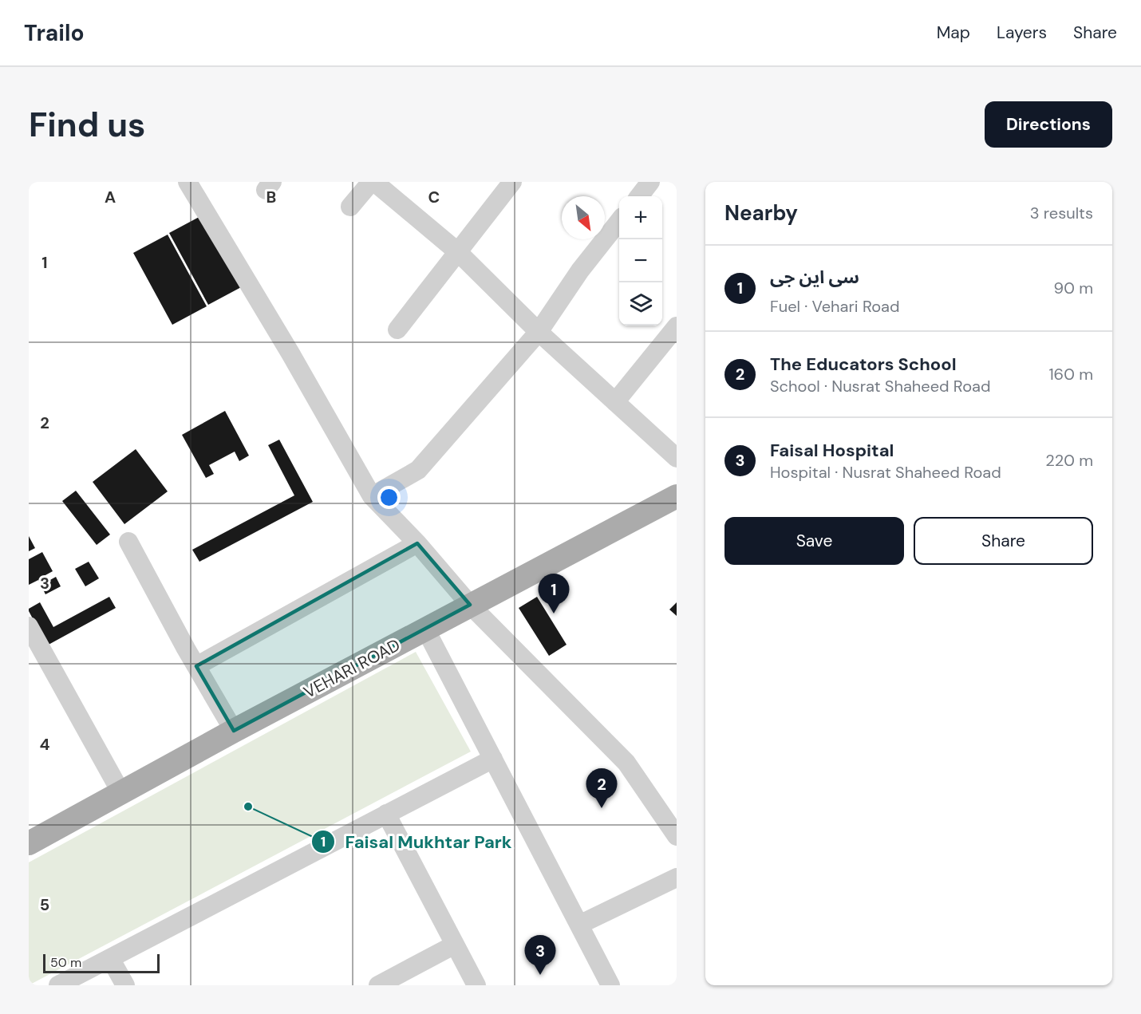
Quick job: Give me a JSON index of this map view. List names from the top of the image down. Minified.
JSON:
{"streets":{"main road":["VEHARI ROAD"]},"places":["Faisal Mukhtar Park"],"scale_bar":"50 m","north":"bottom right","page":{"header":"Trailo","nav":["Map","Layers","Share"],"buttons":["Directions",["Save","Share"]],"title":"Find us","heading":["Nearby","3 results"],"map_buttons":["+","−"],"list":[{"mark":"1","name":"سی این جی","note":"Fuel · Vehari Road","value":"90 m"},{"mark":"2","name":"The Educators School","note":"School · Nusrat Shaheed Road","value":"160 m"},{"mark":"3","name":"Faisal Hospital","note":"Hospital · Nusrat Shaheed Road","value":"220 m"}],"pins":["1","2","3"],"scale":"50 m"},"grid":{"columns":["A","B","C"],"rows":["1","2","3","4","5"]}}
